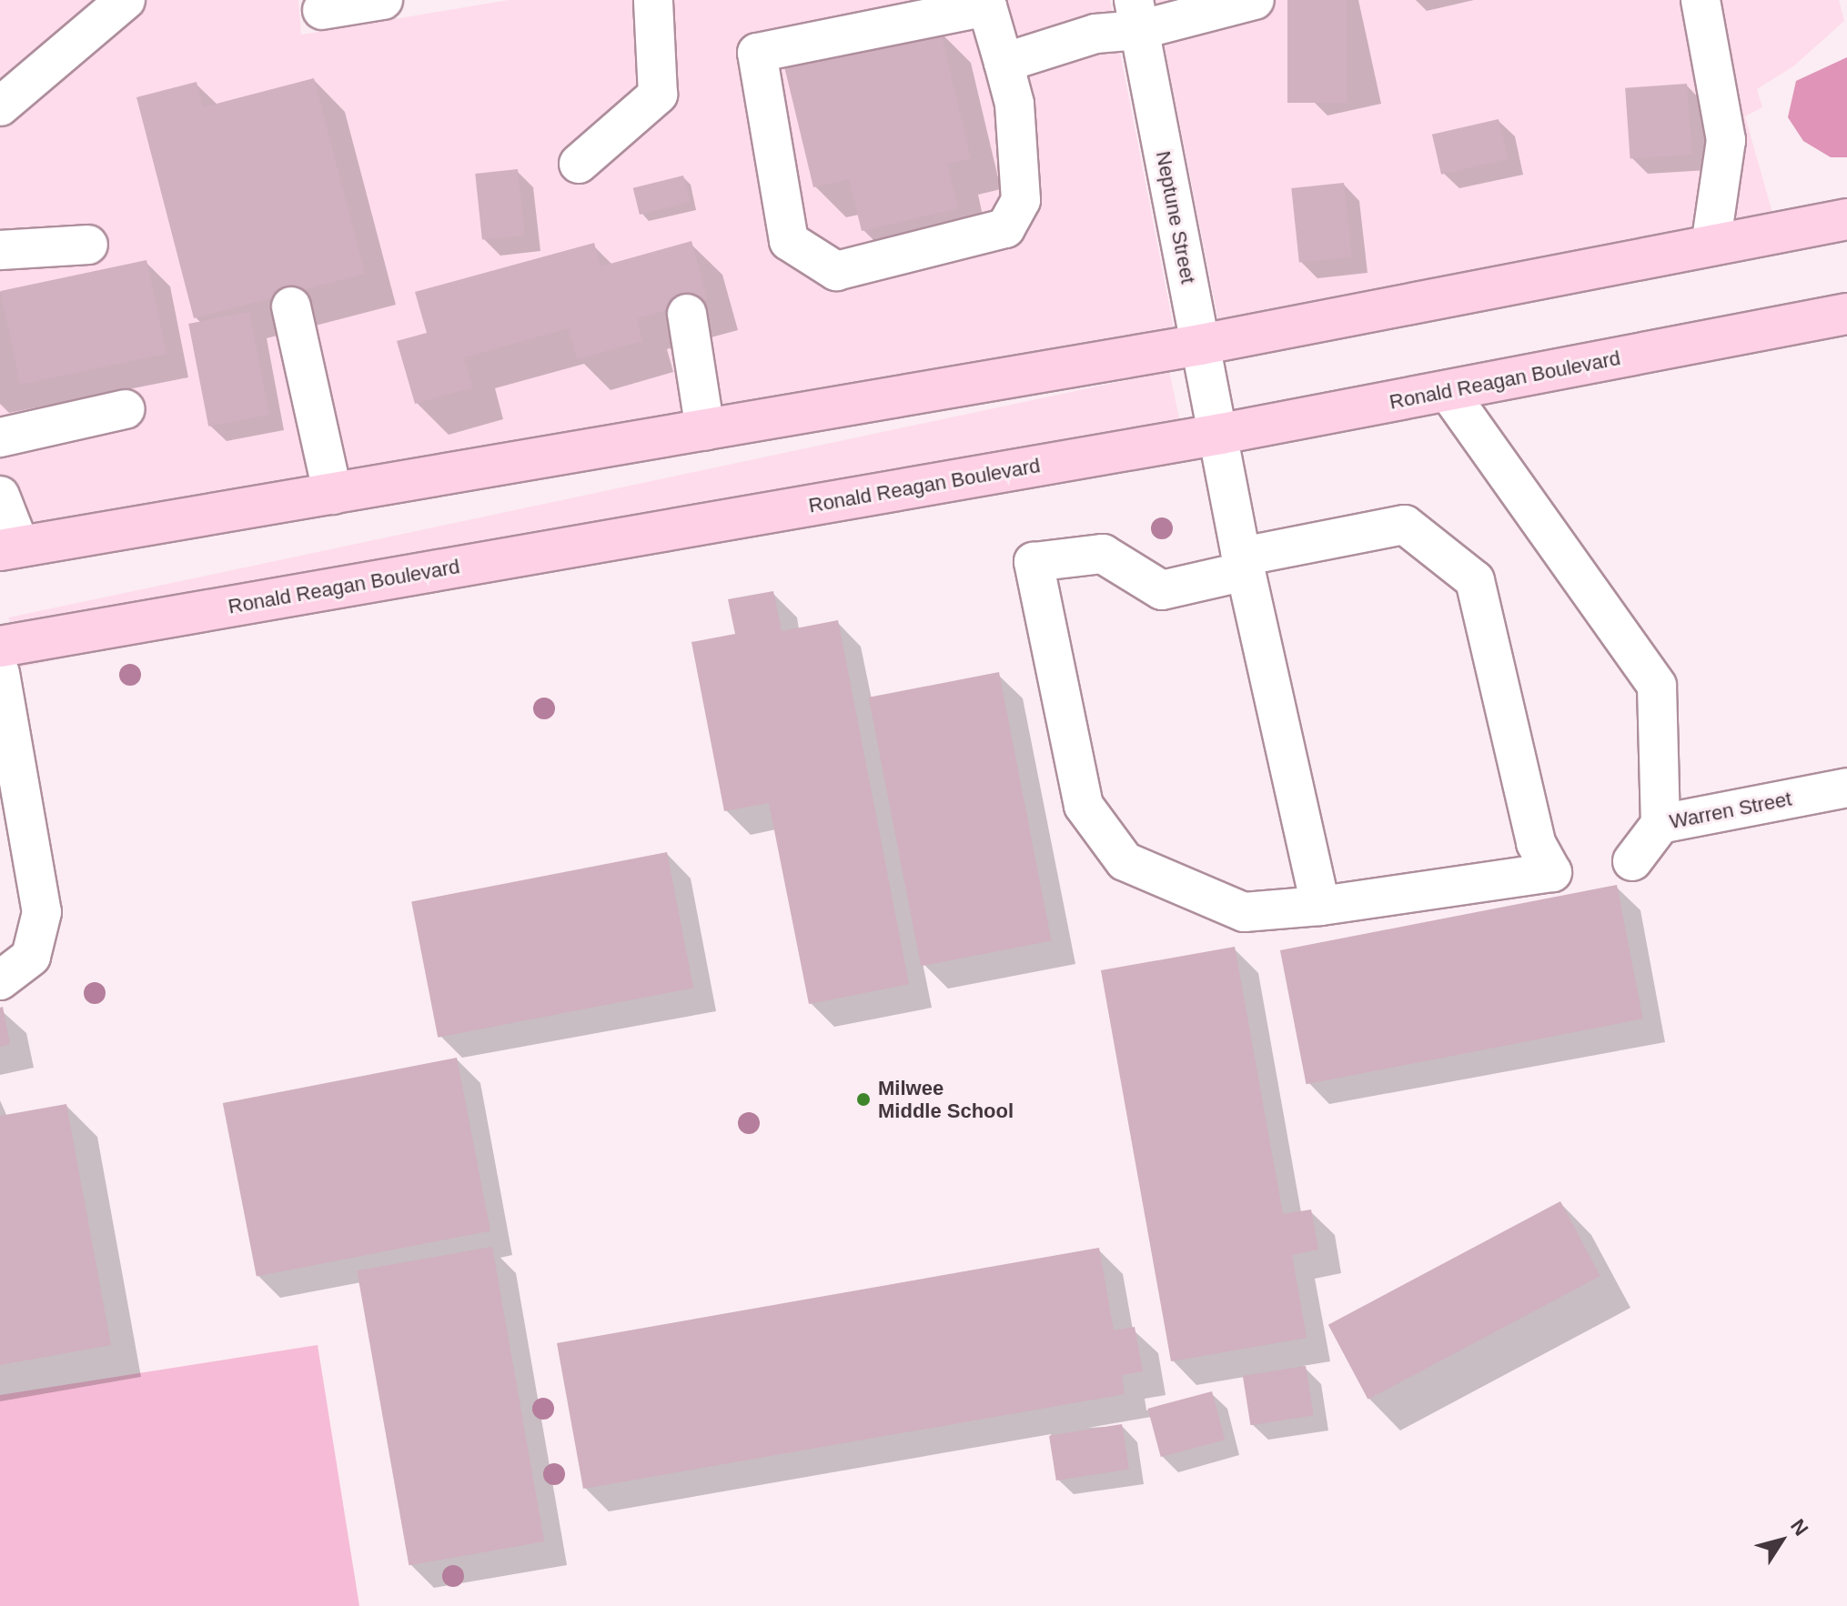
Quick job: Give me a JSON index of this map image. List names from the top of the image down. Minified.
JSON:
{"streets":{"main road":["Ronald Reagan Boulevard"],"street":["Neptune Street","Warren Street"]},"crossings":[["Neptune Street","Ronald Reagan Boulevard"]],"places":["Milwee Middle School"],"north":"top right"}
